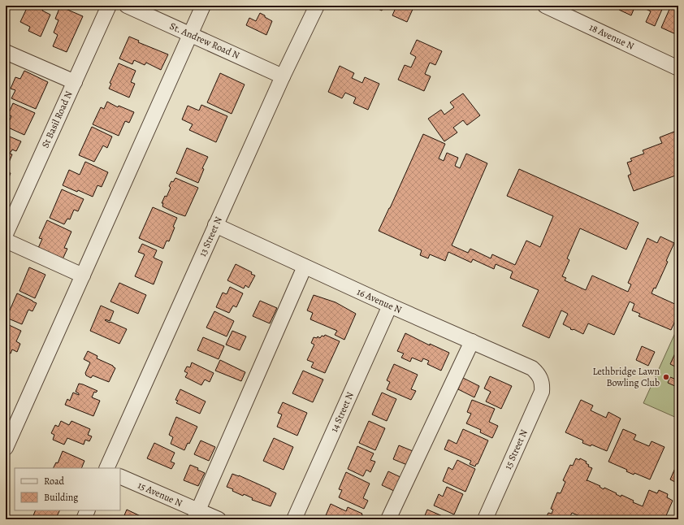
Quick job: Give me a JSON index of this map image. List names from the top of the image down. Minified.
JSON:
{"streets":{"street":["18 Avenue N","St. Andrew Road N","St Basil Road N","13 Street N","16 Avenue N","14 Street N","15 Street N","15 Avenue N"]},"crossings":[["St. Andrew Road N","13 Street N"],["13 Street N","16 Avenue N"],["16 Avenue N","14 Street N"],["16 Avenue N","15 Street N"]],"places":["Lethbridge Lawn Bowling Club"],"legend":["Road","Building"]}
